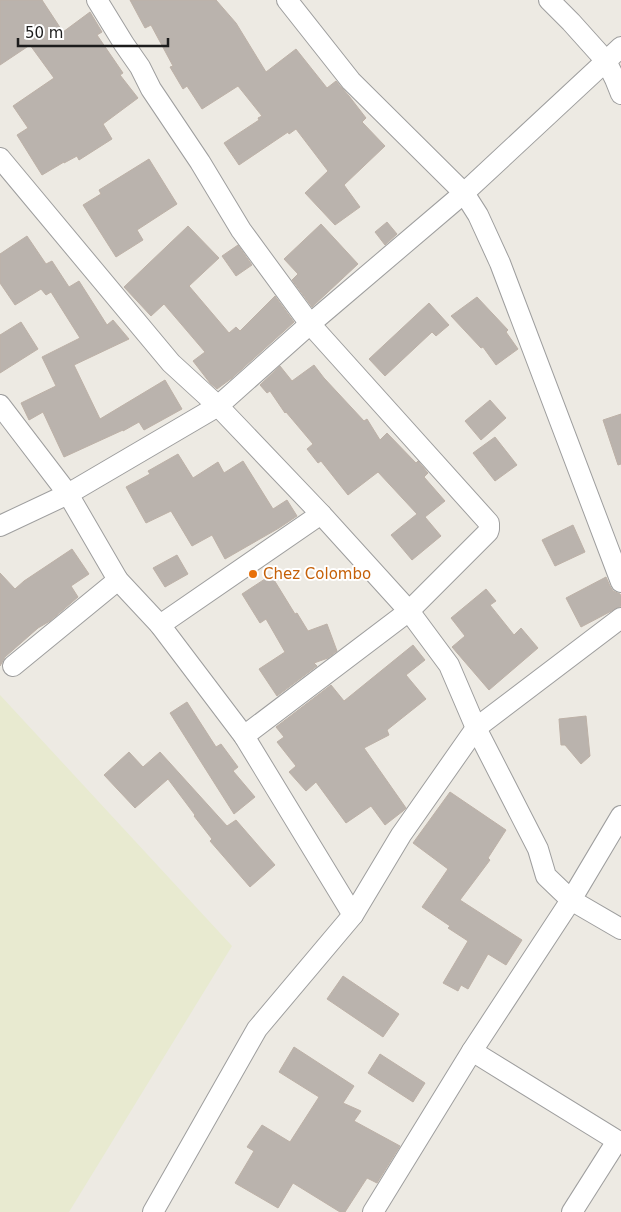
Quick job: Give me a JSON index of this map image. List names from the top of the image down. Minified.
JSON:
{"places":["Chez Colombo"],"scale_bar":"50 m"}
